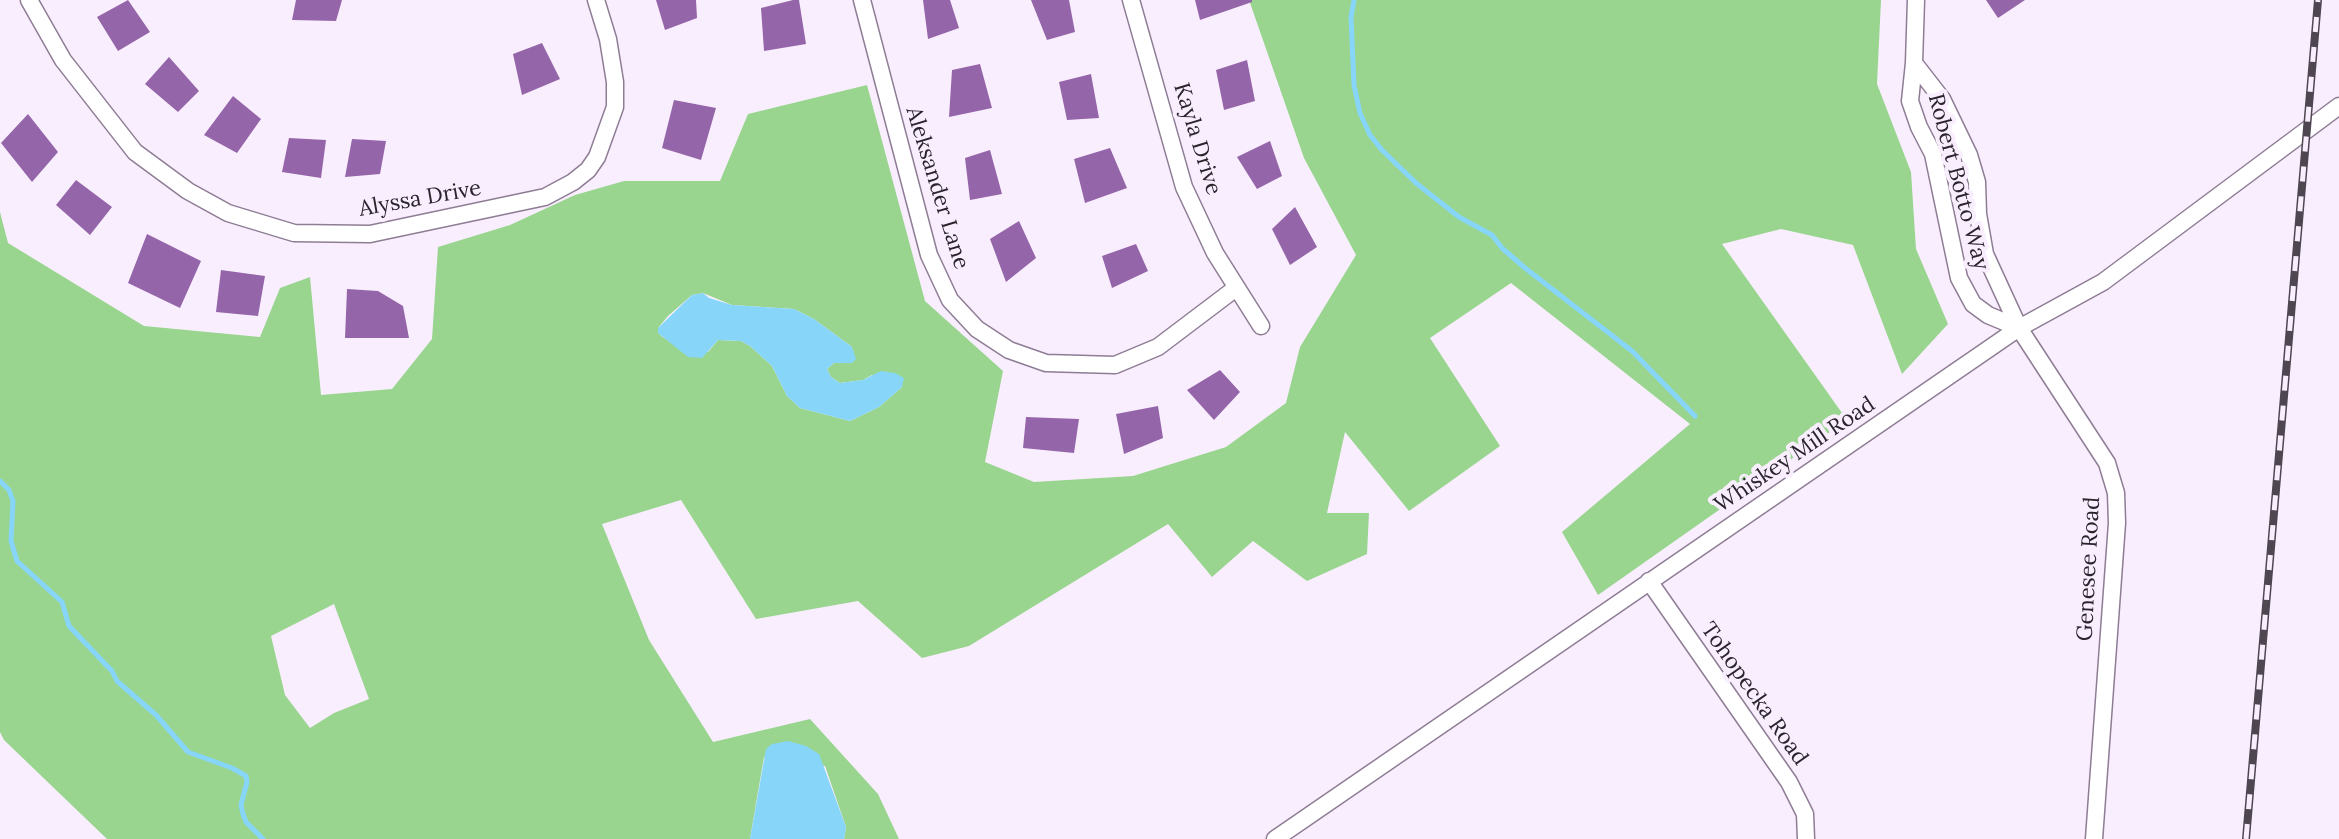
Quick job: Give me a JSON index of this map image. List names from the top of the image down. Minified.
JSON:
{"streets":{"street":["Kayla Drive","Robert Botto Way","Aleksander Lane","Alyssa Drive","Whiskey Mill Road","Genesee Road","Tohopecka Road"]},"crossings":[["Kayla Drive","Aleksander Lane"],["Robert Botto Way","Whiskey Mill Road"],["Robert Botto Way","Genesee Road"],["Whiskey Mill Road","Genesee Road"],["Whiskey Mill Road","Tohopecka Road"]]}
